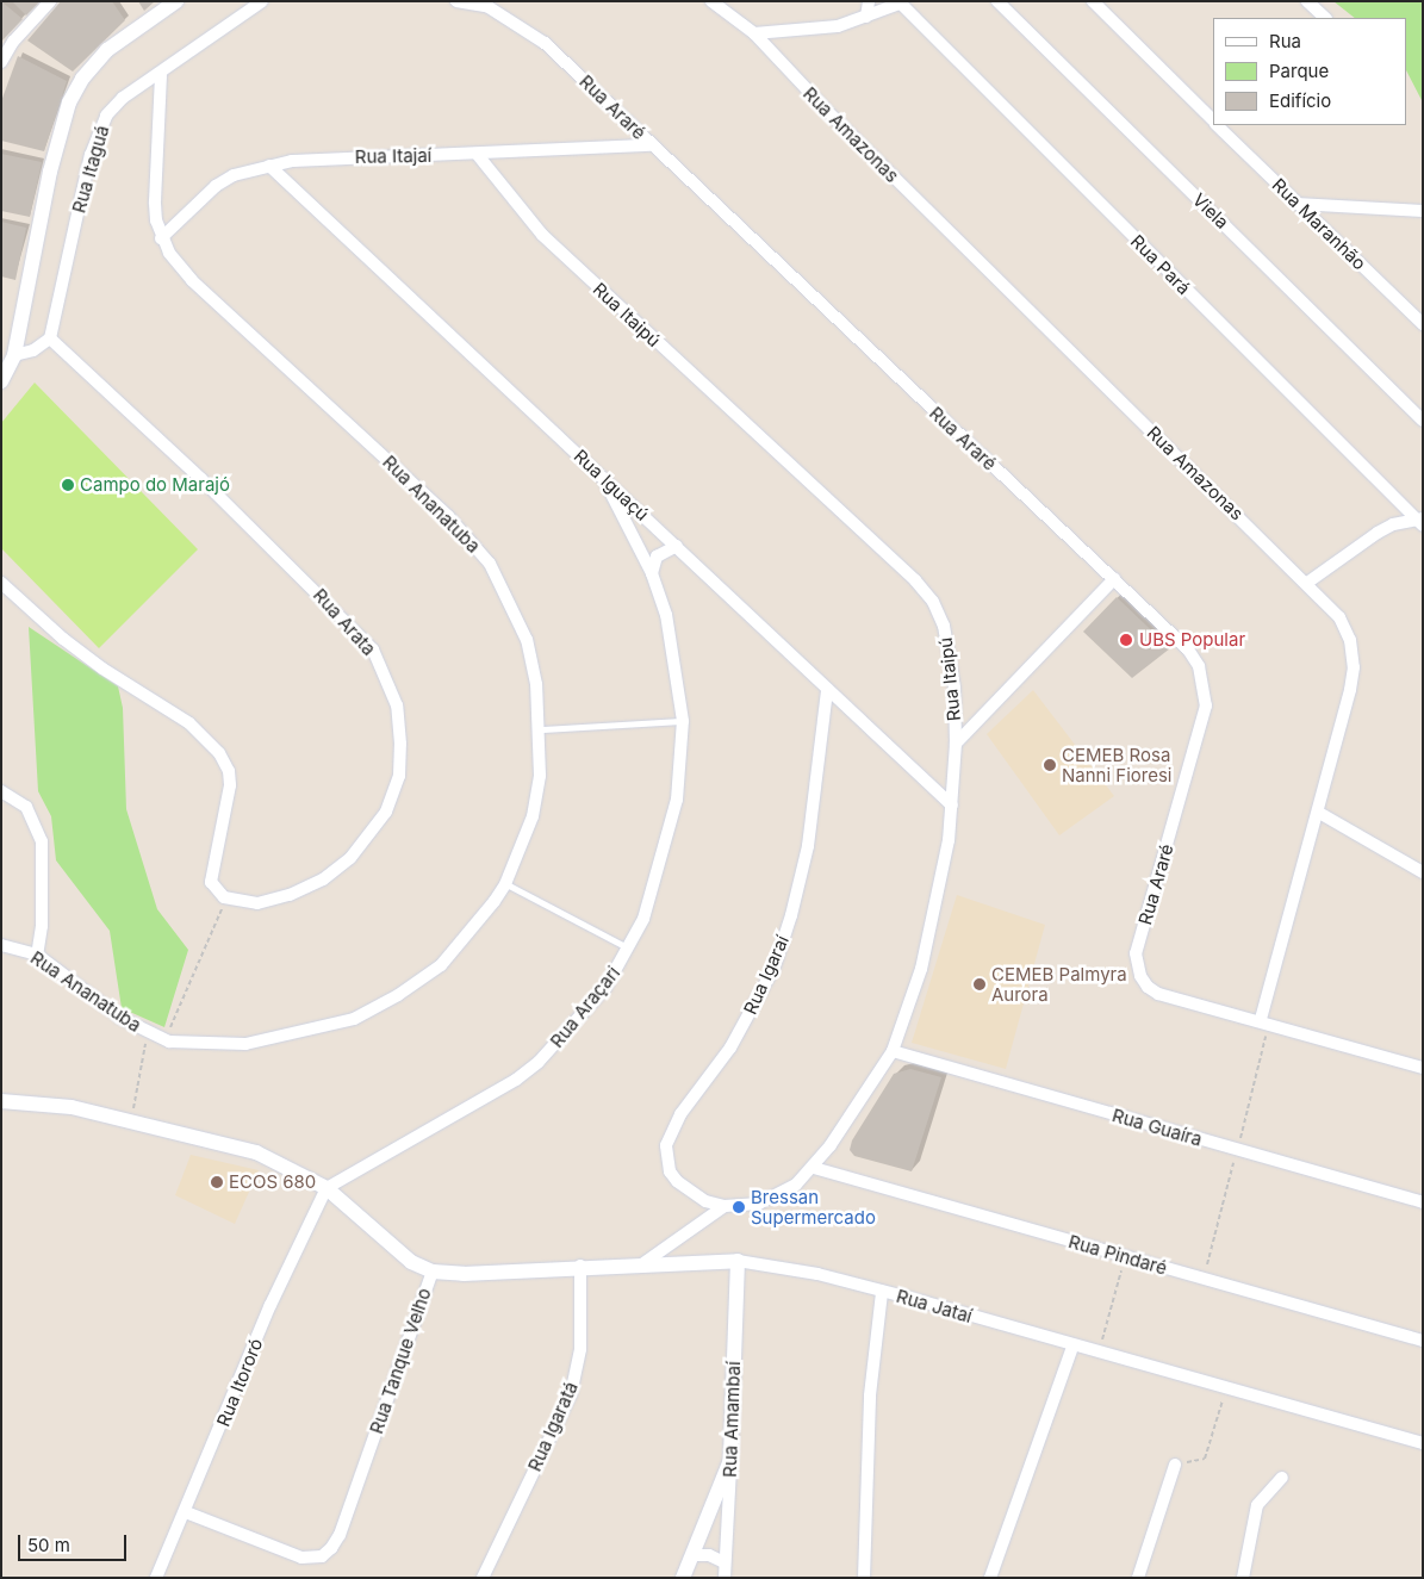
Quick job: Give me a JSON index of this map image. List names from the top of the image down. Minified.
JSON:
{"streets":{"street":["Rua Araré","Rua Amazonas","Rua Itajaí","Rua Itaguá","Viela","Rua Maranhão","Rua Pará","Rua Itaipú","Rua Iguaçú","Rua Ananatuba","Rua Arata","Rua Igaraí","Rua Araçari","Rua Guaíra","Rua Pindaré","Rua Jataí","Rua Tanque Velho","Rua Itororó","Rua Amambaí","Rua Igaratá"]},"crossings":[["Rua Araré","Rua Amazonas"],["Rua Araré","Rua Itajaí"],["Rua Itajaí","Rua Itaipú"],["Rua Itajaí","Rua Iguaçú"],["Rua Itajaí","Rua Ananatuba"],["Rua Itaguá","Rua Ananatuba"],["Rua Itaguá","Rua Arata"],["Rua Itaipú","Rua Iguaçú"],["Rua Itaipú","Rua Igaraí"],["Rua Itaipú","Rua Guaíra"],["Rua Itaipú","Rua Pindaré"],["Rua Iguaçú","Rua Igaraí"],["Rua Iguaçú","Rua Araçari"],["Rua Araçari","Rua Tanque Velho"],["Rua Araçari","Rua Itororó"],["Rua Jataí","Rua Tanque Velho"],["Rua Jataí","Rua Amambaí"],["Rua Jataí","Rua Igaratá"],["Rua Tanque Velho","Rua Itororó"]],"places":["Campo do Marajó","UBS Popular","CEMEB Rosa Nanni Fioresi","CEMEB Palmyra Aurora","ECOS 680","Bressan Supermercado"],"legend":["Rua","Parque","Edifício"],"scale_bar":"50 m"}
